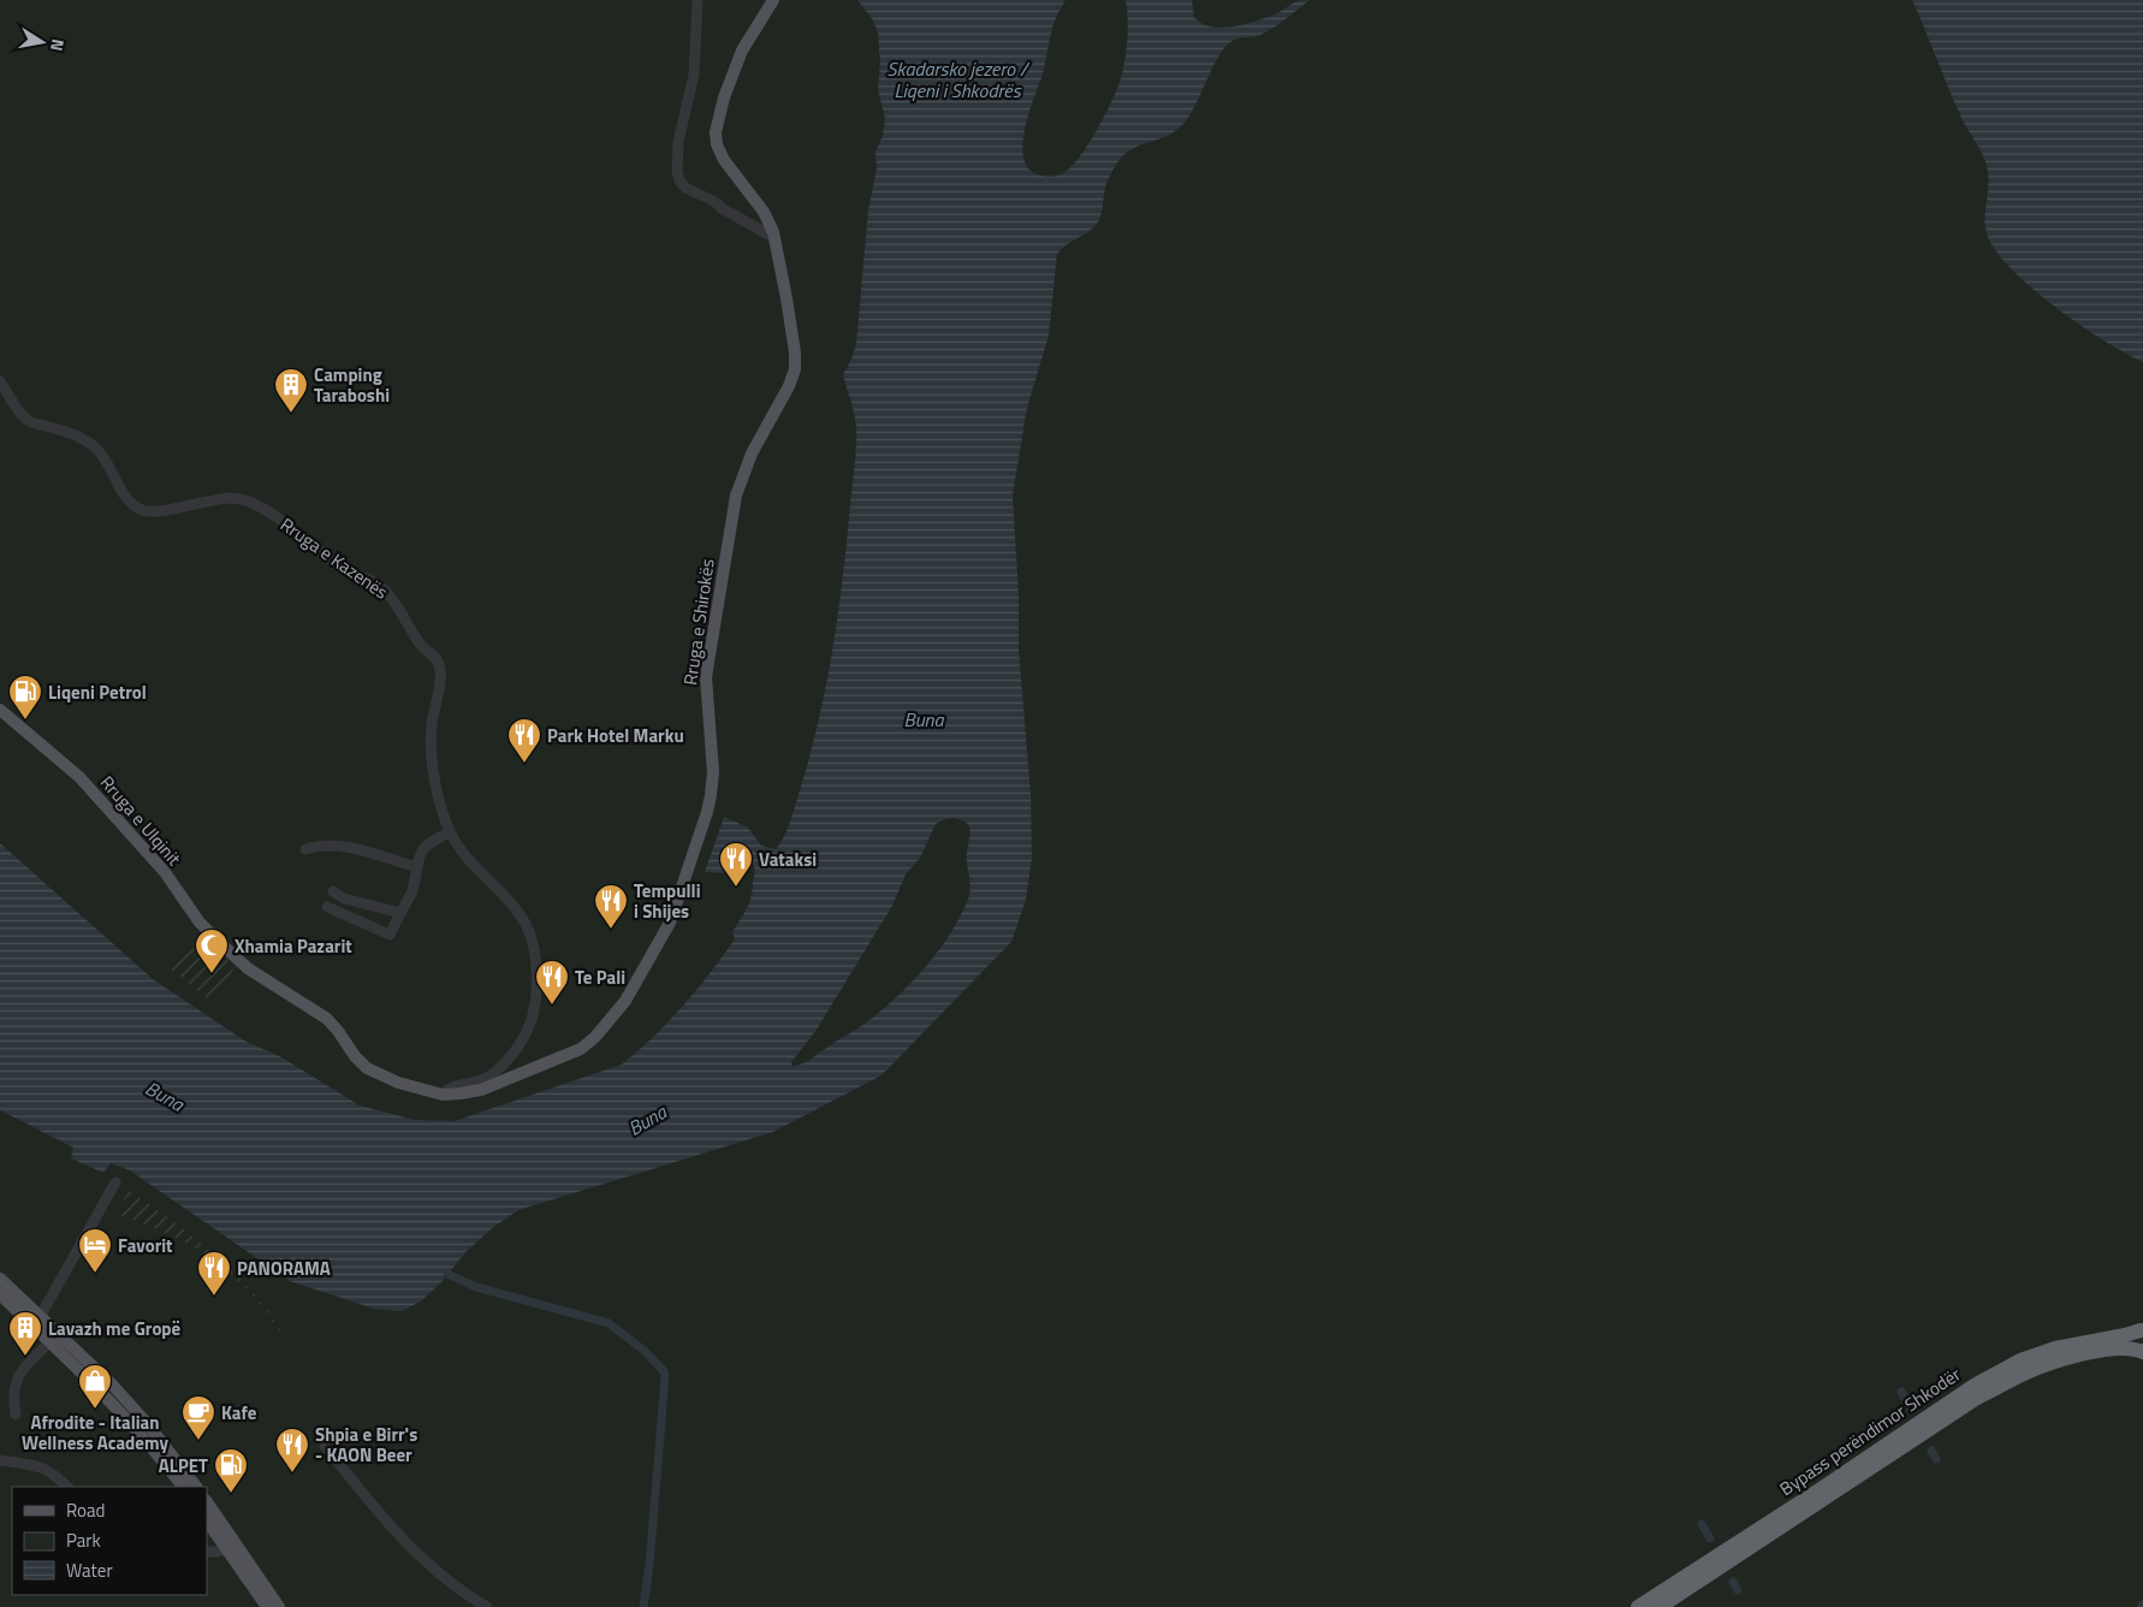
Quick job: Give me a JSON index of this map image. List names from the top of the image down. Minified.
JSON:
{"streets":{"highway":["Bypass perëndimor Shkodër"],"main road":["Rruga e Shirokës","Rruga e Ulqinit"],"street":["Rruga e Kazenës"]},"crossings":[["Rruga e Kazenës","Rruga e Shirokës"],["Rruga e Shirokës","Rruga e Ulqinit"]],"water":["Skadarsko jezero / Liqeni i Shkodrës","Buna"],"places":{"building":["Camping Taraboshi","Lavazh me Gropë"],"fuel station":["Liqeni Petrol","ALPET"],"restaurant":["Park Hotel Marku","Vataksi","Tempulli i Shijes","Te Pali","PANORAMA","Shpia e Birr's - KAON Beer"],"mosque":["Xhamia Pazarit"],"hotel":["Favorit"],"shop":["Afrodite - Italian Wellness Academy"],"cafe":["Kafe"]},"legend":["Road","Park","Water"],"north":"right"}
